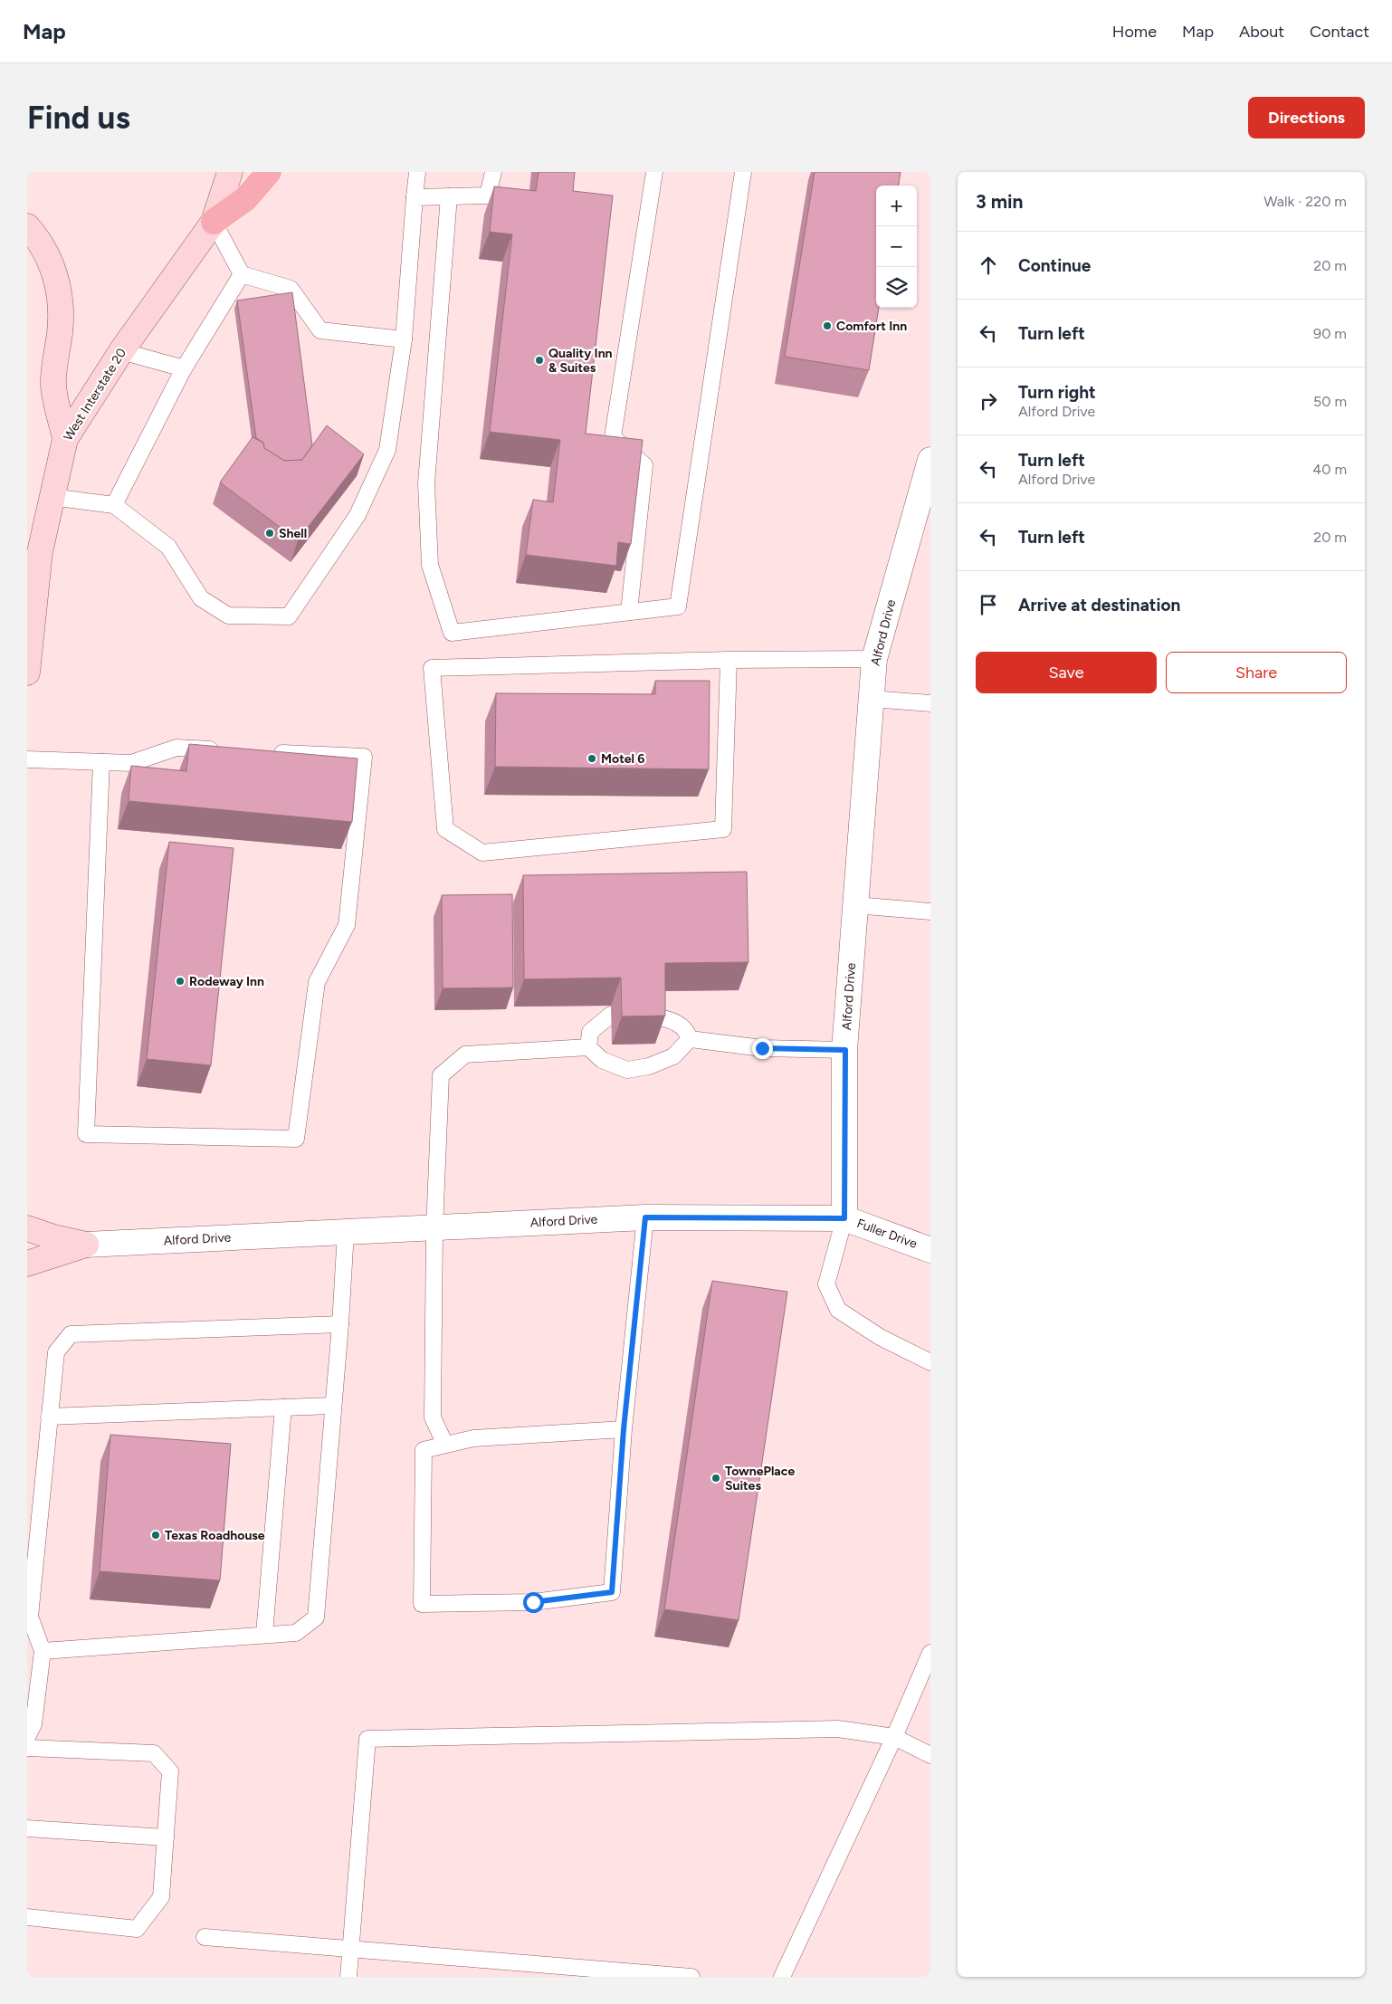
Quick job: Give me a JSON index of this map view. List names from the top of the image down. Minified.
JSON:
{"streets":{"main road":["West Interstate 20"],"street":["Alford Drive","Fuller Drive"]},"crossings":[["Alford Drive","Fuller Drive"]],"places":["Comfort Inn","Quality Inn & Suites","Shell","Motel 6","Rodeway Inn","TownePlace Suites","Texas Roadhouse"],"page":{"header":"Map","nav":["Home","Map","About","Contact"],"buttons":["Directions",["Save","Share"]],"title":"Find us","heading":["3 min","Walk · 220 m"],"map_buttons":["+","−"],"list":[["Continue","20 m"],["Turn left","90 m"],["Turn right","Alford Drive","50 m"],["Turn left","Alford Drive","40 m"],["Turn left","20 m"],"Arrive at destination"]}}
